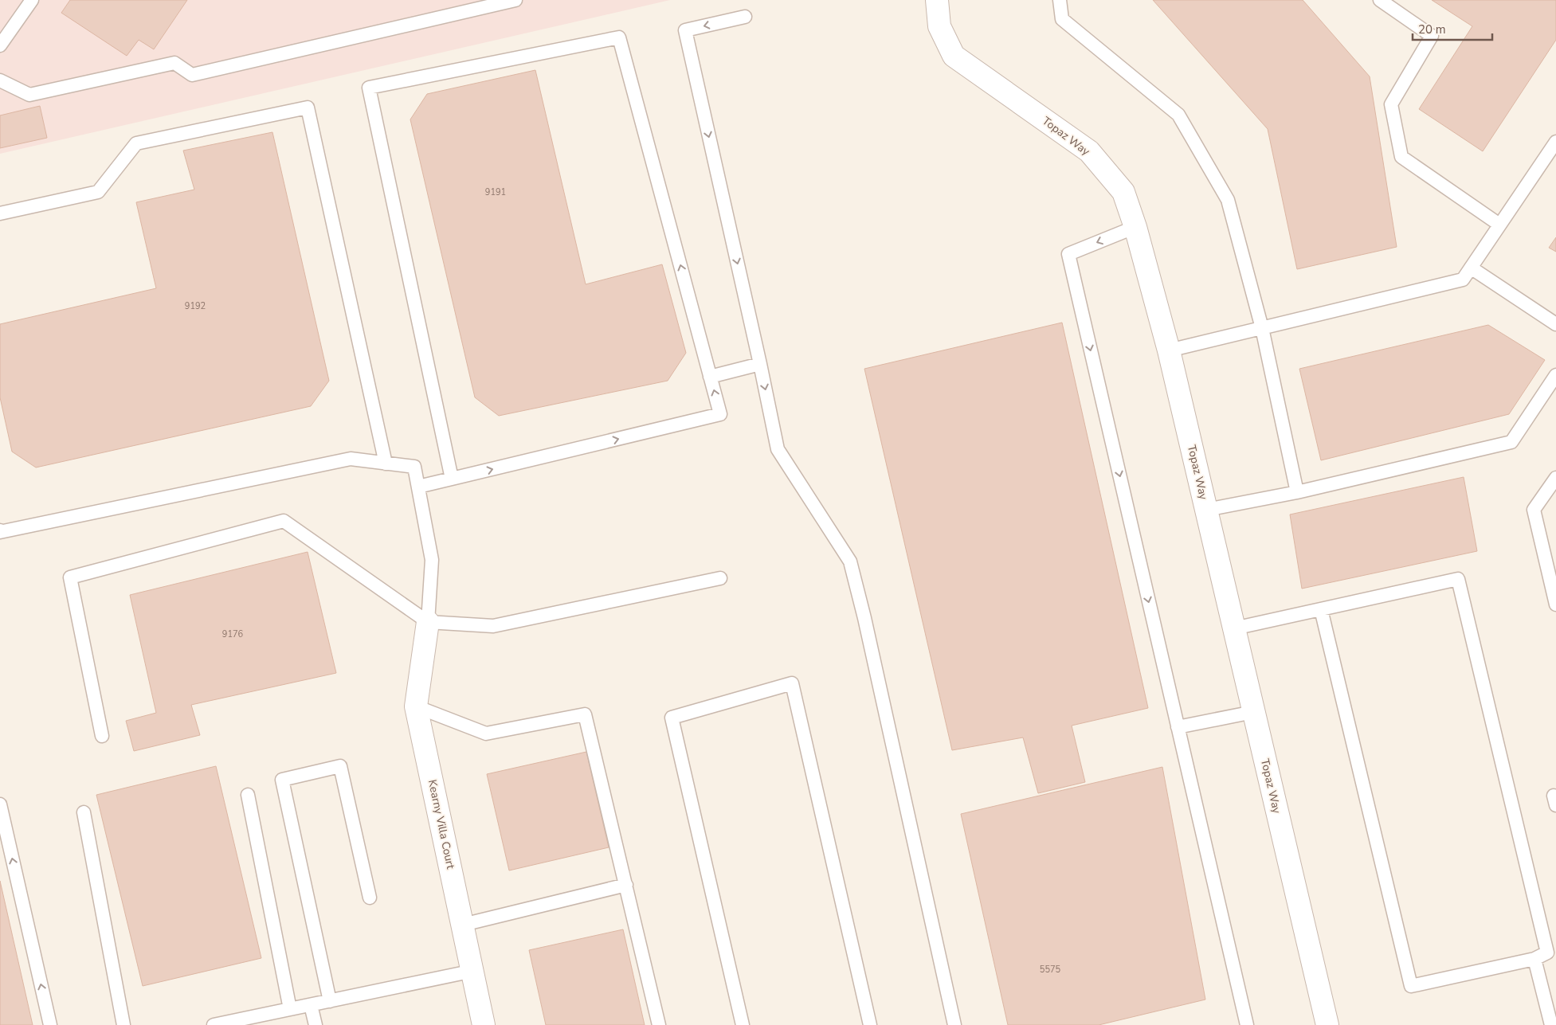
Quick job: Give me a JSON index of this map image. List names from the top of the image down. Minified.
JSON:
{"streets":{"street":["Topaz Way","Kearny Villa Court"]},"house_numbers":["9191","9192","9176","5575"],"scale_bar":"20 m"}
